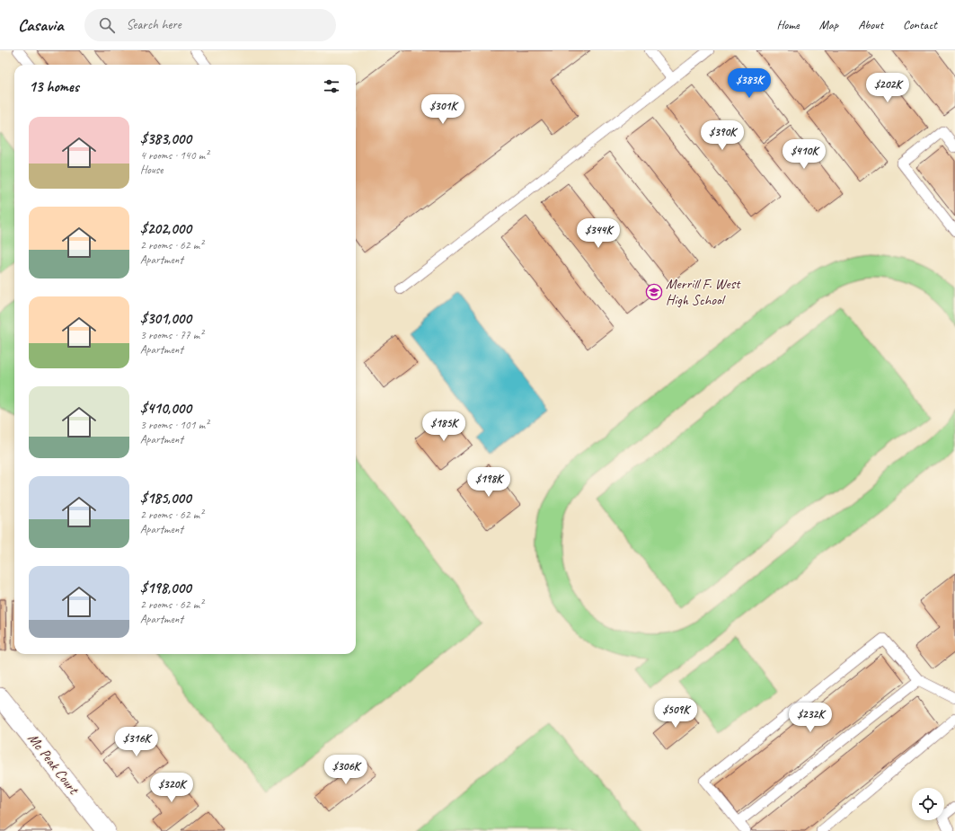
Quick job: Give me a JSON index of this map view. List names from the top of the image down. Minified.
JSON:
{"streets":{"street":["Mc Peak Court"]},"places":{"school or university":["Merrill F. West High School"]},"page":{"header":"Casavia","search":"Search here","nav":["Home","Map","About","Contact"],"heading":"13 homes","price":["$383K","$202K","$301K","$390K","$410K","$344K","$185K","$198K","$509K","$232K","$316K","$306K","$320K"],"list":[{"name":"$383,000","note":"4 rooms · 140 m² · House"},{"name":"$202,000","note":"2 rooms · 62 m² · Apartment"},{"name":"$301,000","note":"3 rooms · 77 m² · Apartment"},{"name":"$410,000","note":"3 rooms · 101 m² · Apartment"},{"name":"$185,000","note":"2 rooms · 62 m² · Apartment"},{"name":"$198,000","note":"2 rooms · 62 m² · Apartment"}]}}
